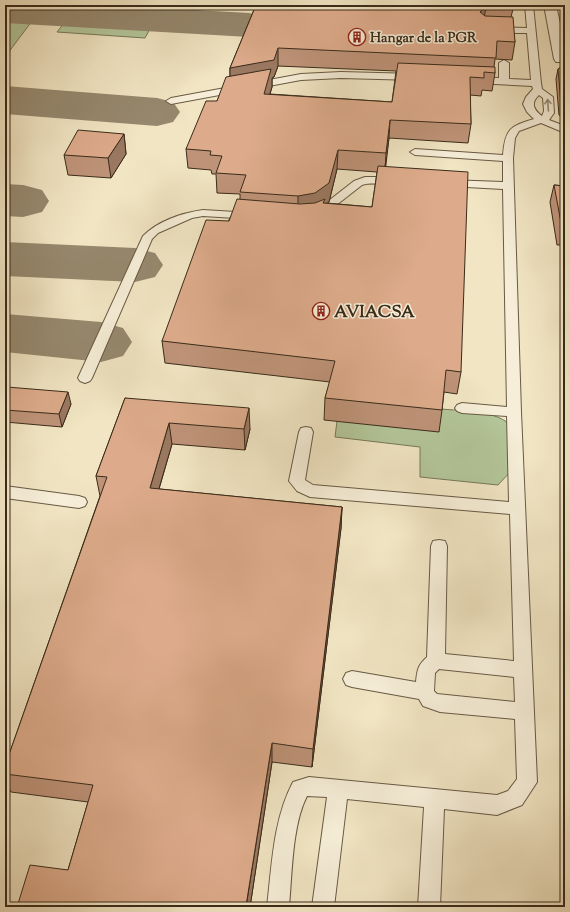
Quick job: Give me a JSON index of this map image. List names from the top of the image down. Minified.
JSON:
{"places":{"building":["Hangar de la PGR","AVIACSA"]}}
